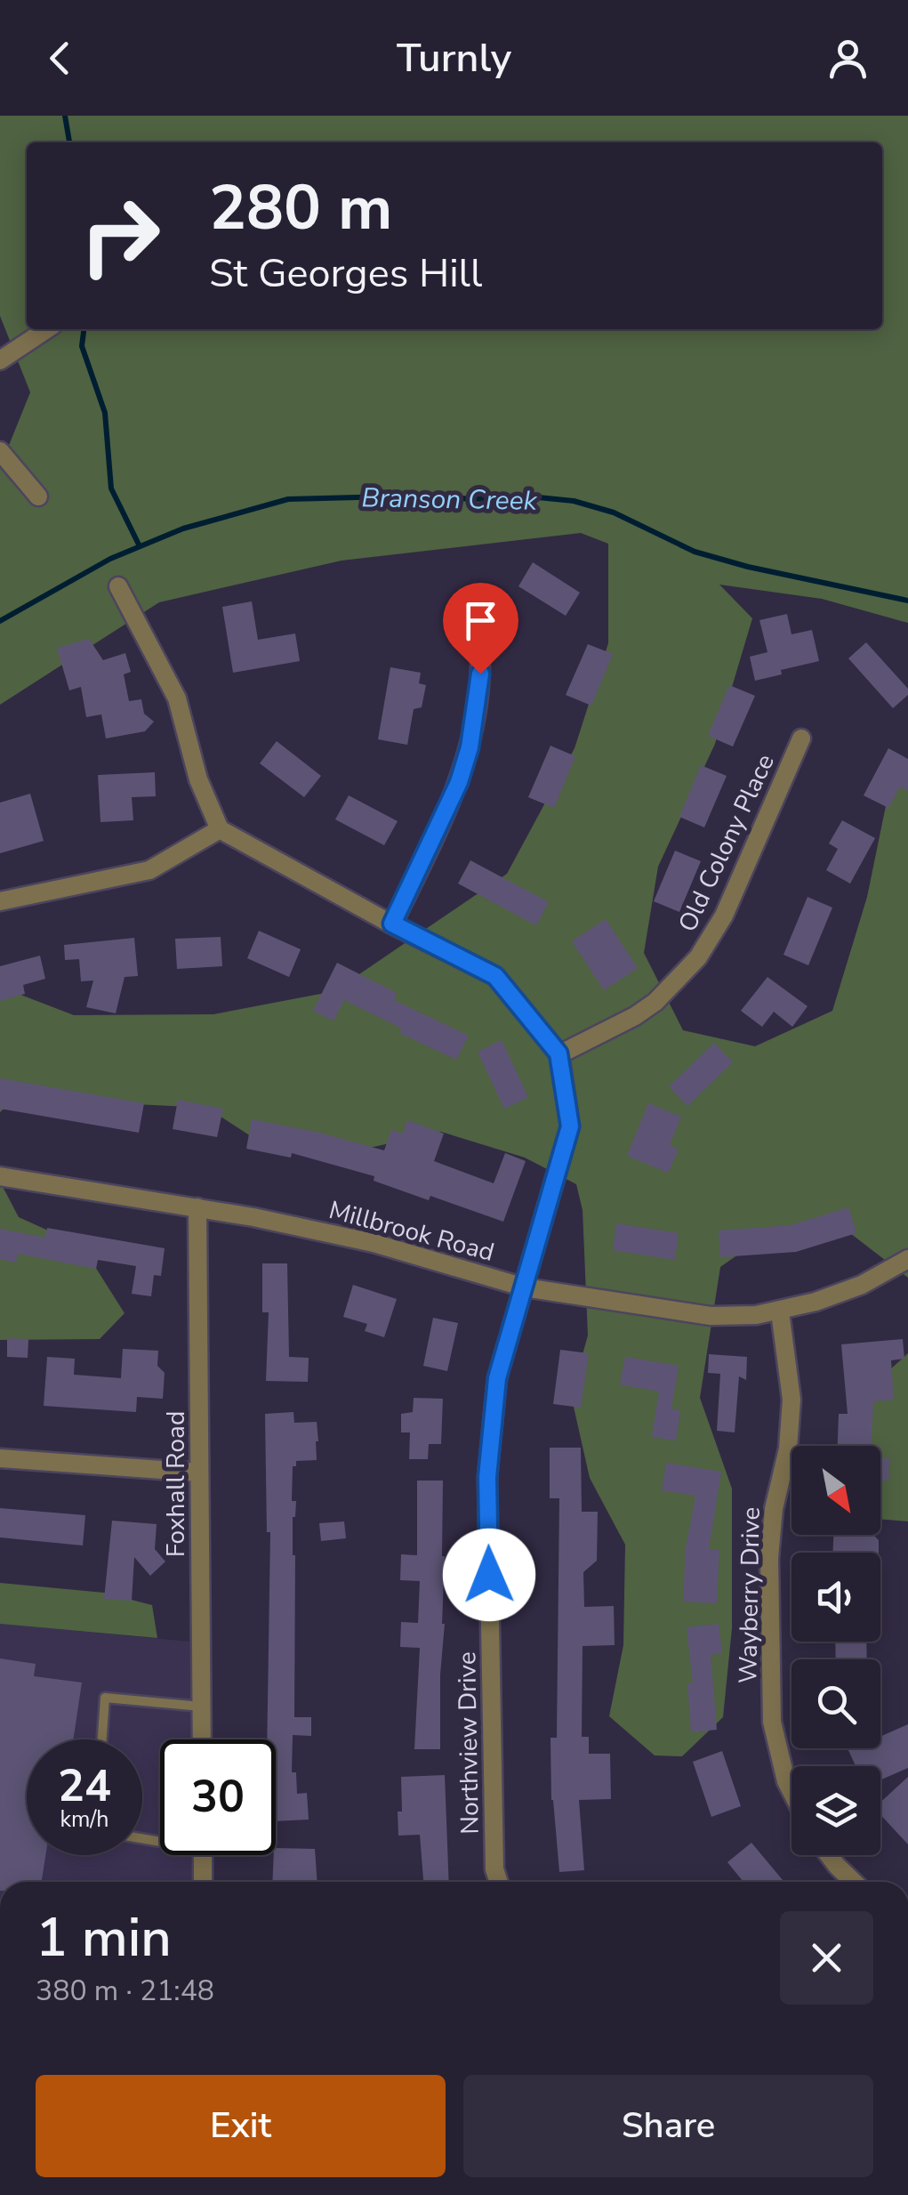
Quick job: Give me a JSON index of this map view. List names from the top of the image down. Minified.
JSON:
{"streets":{"street":["Old Colony Place","Millbrook Road","Foxhall Road","Wayberry Drive","Northview Drive"]},"crossings":[["Old Colony Place","Northview Drive"],["Millbrook Road","Foxhall Road"],["Millbrook Road","Wayberry Drive"],["Millbrook Road","Northview Drive"]],"water":["Branson Creek"],"north":"bottom right","page":{"header":"Turnly","turn":["280 m","St Georges Hill"],"speed":"24 km/h","limit":"30","heading":["1 min","380 m · 21:48"],"buttons":["Exit","Share"]}}
